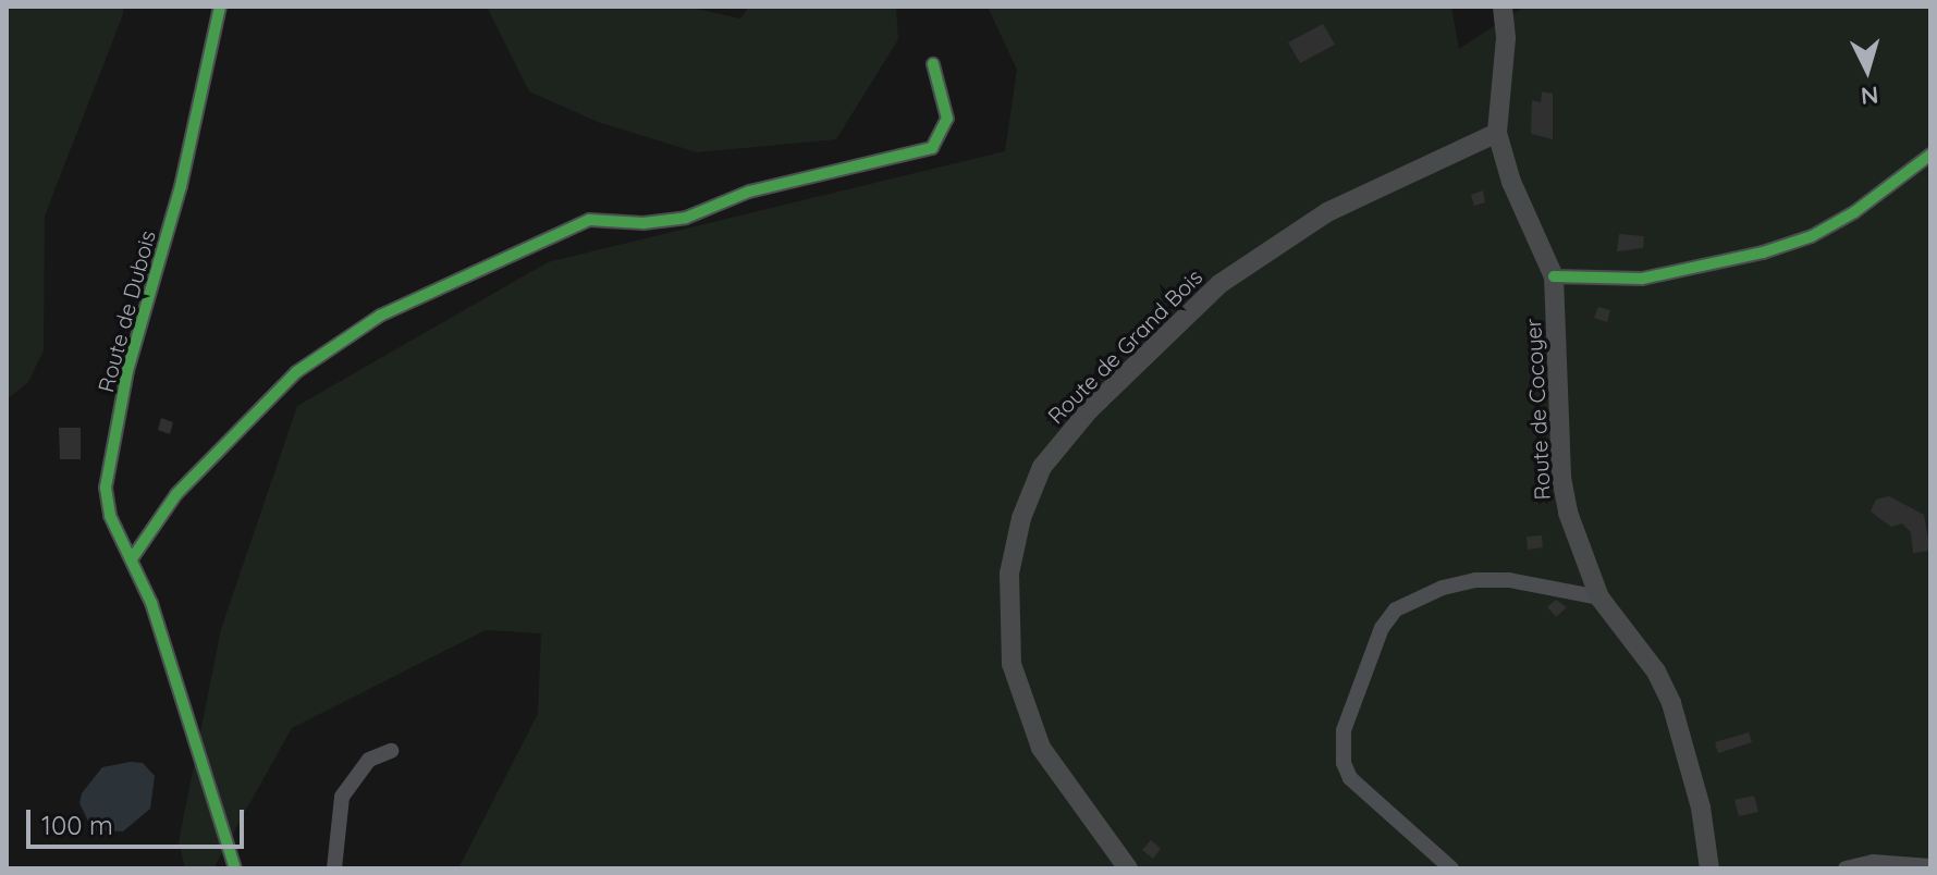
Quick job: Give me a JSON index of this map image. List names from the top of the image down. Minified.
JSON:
{"streets":{"main road":["Route de Grand Bois","Route de Cocoyer"],"street":["Route de Dubois"]},"crossings":[["Route de Grand Bois","Route de Cocoyer"]],"scale_bar":"100 m","north":"bottom"}
